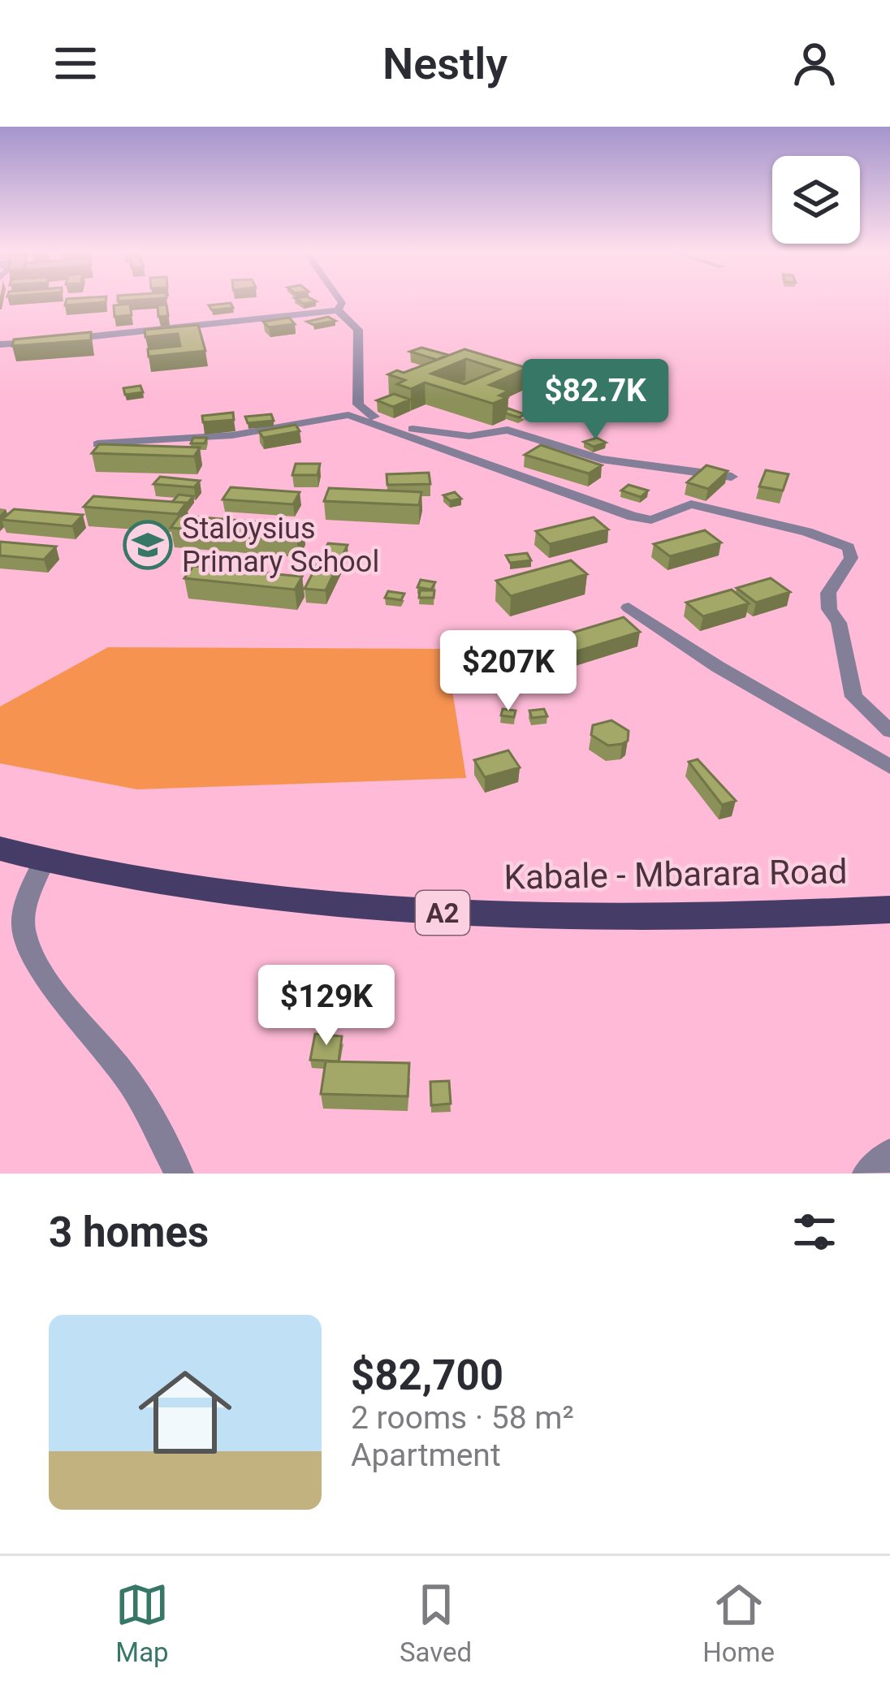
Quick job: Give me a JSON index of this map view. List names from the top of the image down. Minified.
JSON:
{"streets":{"main road":["Kabale - Mbarara Road","A2"]},"places":{"school or university":["Staloysius Primary School"]},"page":{"header":"Nestly","price":["$82.7K","$207K","$129K"],"heading":"3 homes","list":[{"name":"$82,700","note":"2 rooms · 58 m² · Apartment"}],"tabs":["Map","Saved","Home"]}}
